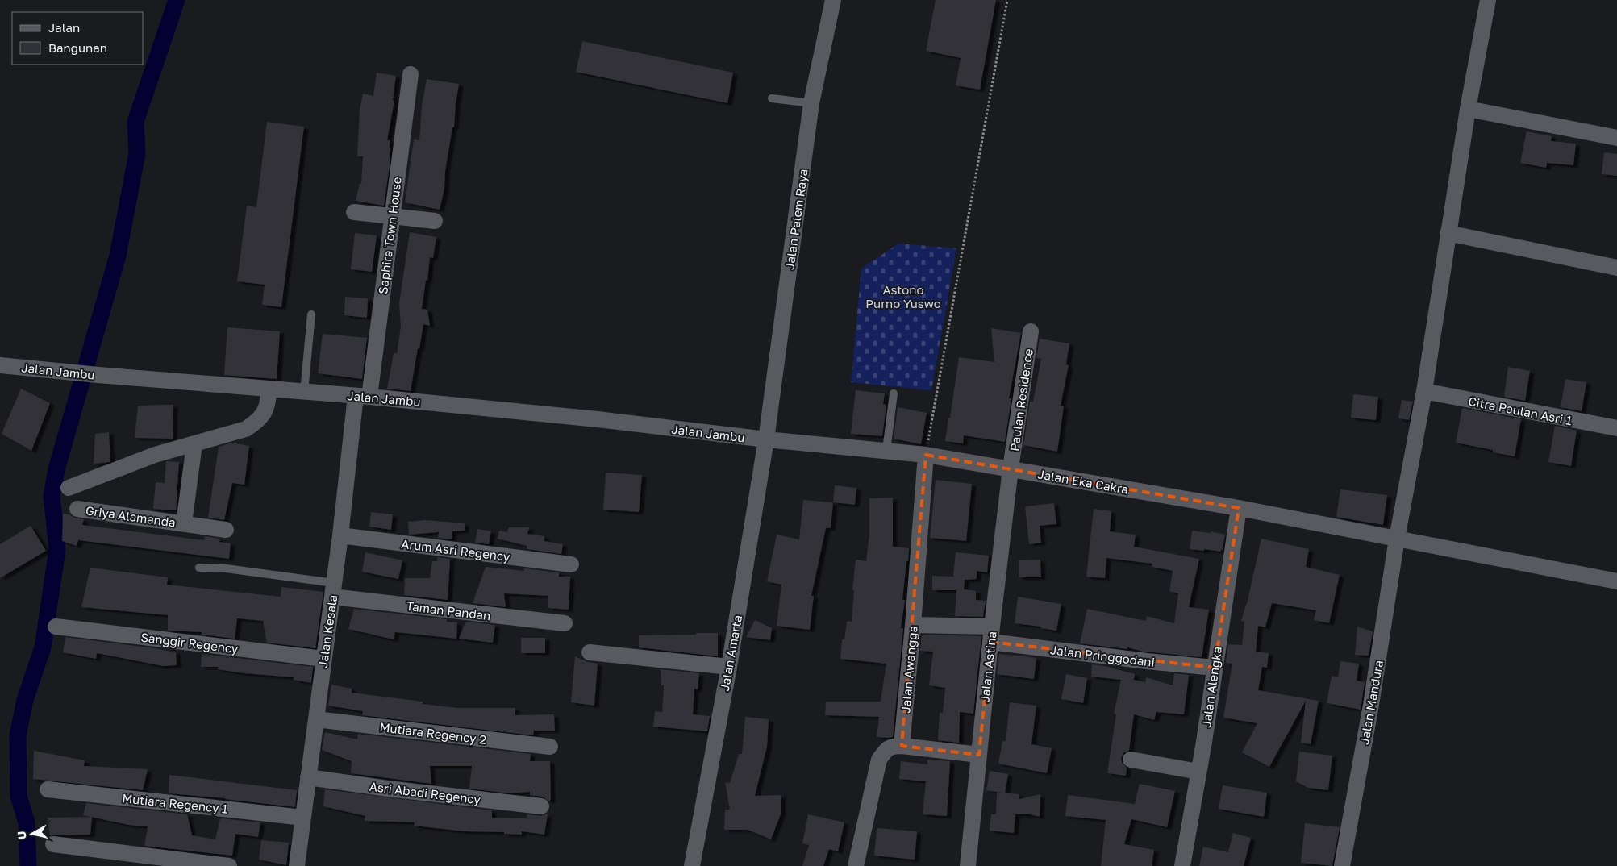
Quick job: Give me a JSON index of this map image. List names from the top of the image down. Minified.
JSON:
{"streets":{"street":["Jalan Palem Raya","Saphira Town House","Jalan Jambu","Paulan Residence","Citra Paulan Asri 1","Jalan Eka Cakra","Griya Alamanda","Arum Asri Regency","Taman Pandan","Jalan Kesala","Sanggir Regency","Jalan Amarta","Jalan Pringgodani","Jalan Astina","Jalan Awangga","Jalan Alengka","Jalan Mandura","Mutiara Regency 2","Asri Abadi Regency","Mutiara Regency 1"]},"crossings":[["Jalan Palem Raya","Jalan Jambu"],["Jalan Palem Raya","Jalan Eka Cakra"],["Jalan Palem Raya","Jalan Amarta"],["Saphira Town House","Jalan Jambu"],["Saphira Town House","Jalan Kesala"],["Jalan Jambu","Jalan Eka Cakra"],["Jalan Jambu","Jalan Kesala"],["Jalan Jambu","Jalan Amarta"],["Paulan Residence","Jalan Eka Cakra"],["Paulan Residence","Jalan Astina"],["Citra Paulan Asri 1","Jalan Mandura"],["Jalan Eka Cakra","Jalan Amarta"],["Jalan Eka Cakra","Jalan Astina"],["Jalan Eka Cakra","Jalan Awangga"],["Jalan Eka Cakra","Jalan Alengka"],["Jalan Eka Cakra","Jalan Mandura"],["Arum Asri Regency","Jalan Kesala"],["Taman Pandan","Jalan Kesala"],["Jalan Kesala","Sanggir Regency"],["Jalan Kesala","Mutiara Regency 2"],["Jalan Kesala","Asri Abadi Regency"],["Jalan Kesala","Mutiara Regency 1"],["Jalan Pringgodani","Jalan Astina"],["Jalan Pringgodani","Jalan Awangga"],["Jalan Pringgodani","Jalan Alengka"]],"parks":["Astono Purno Yuswo"],"legend":["Jalan","Bangunan"],"north":"left"}
